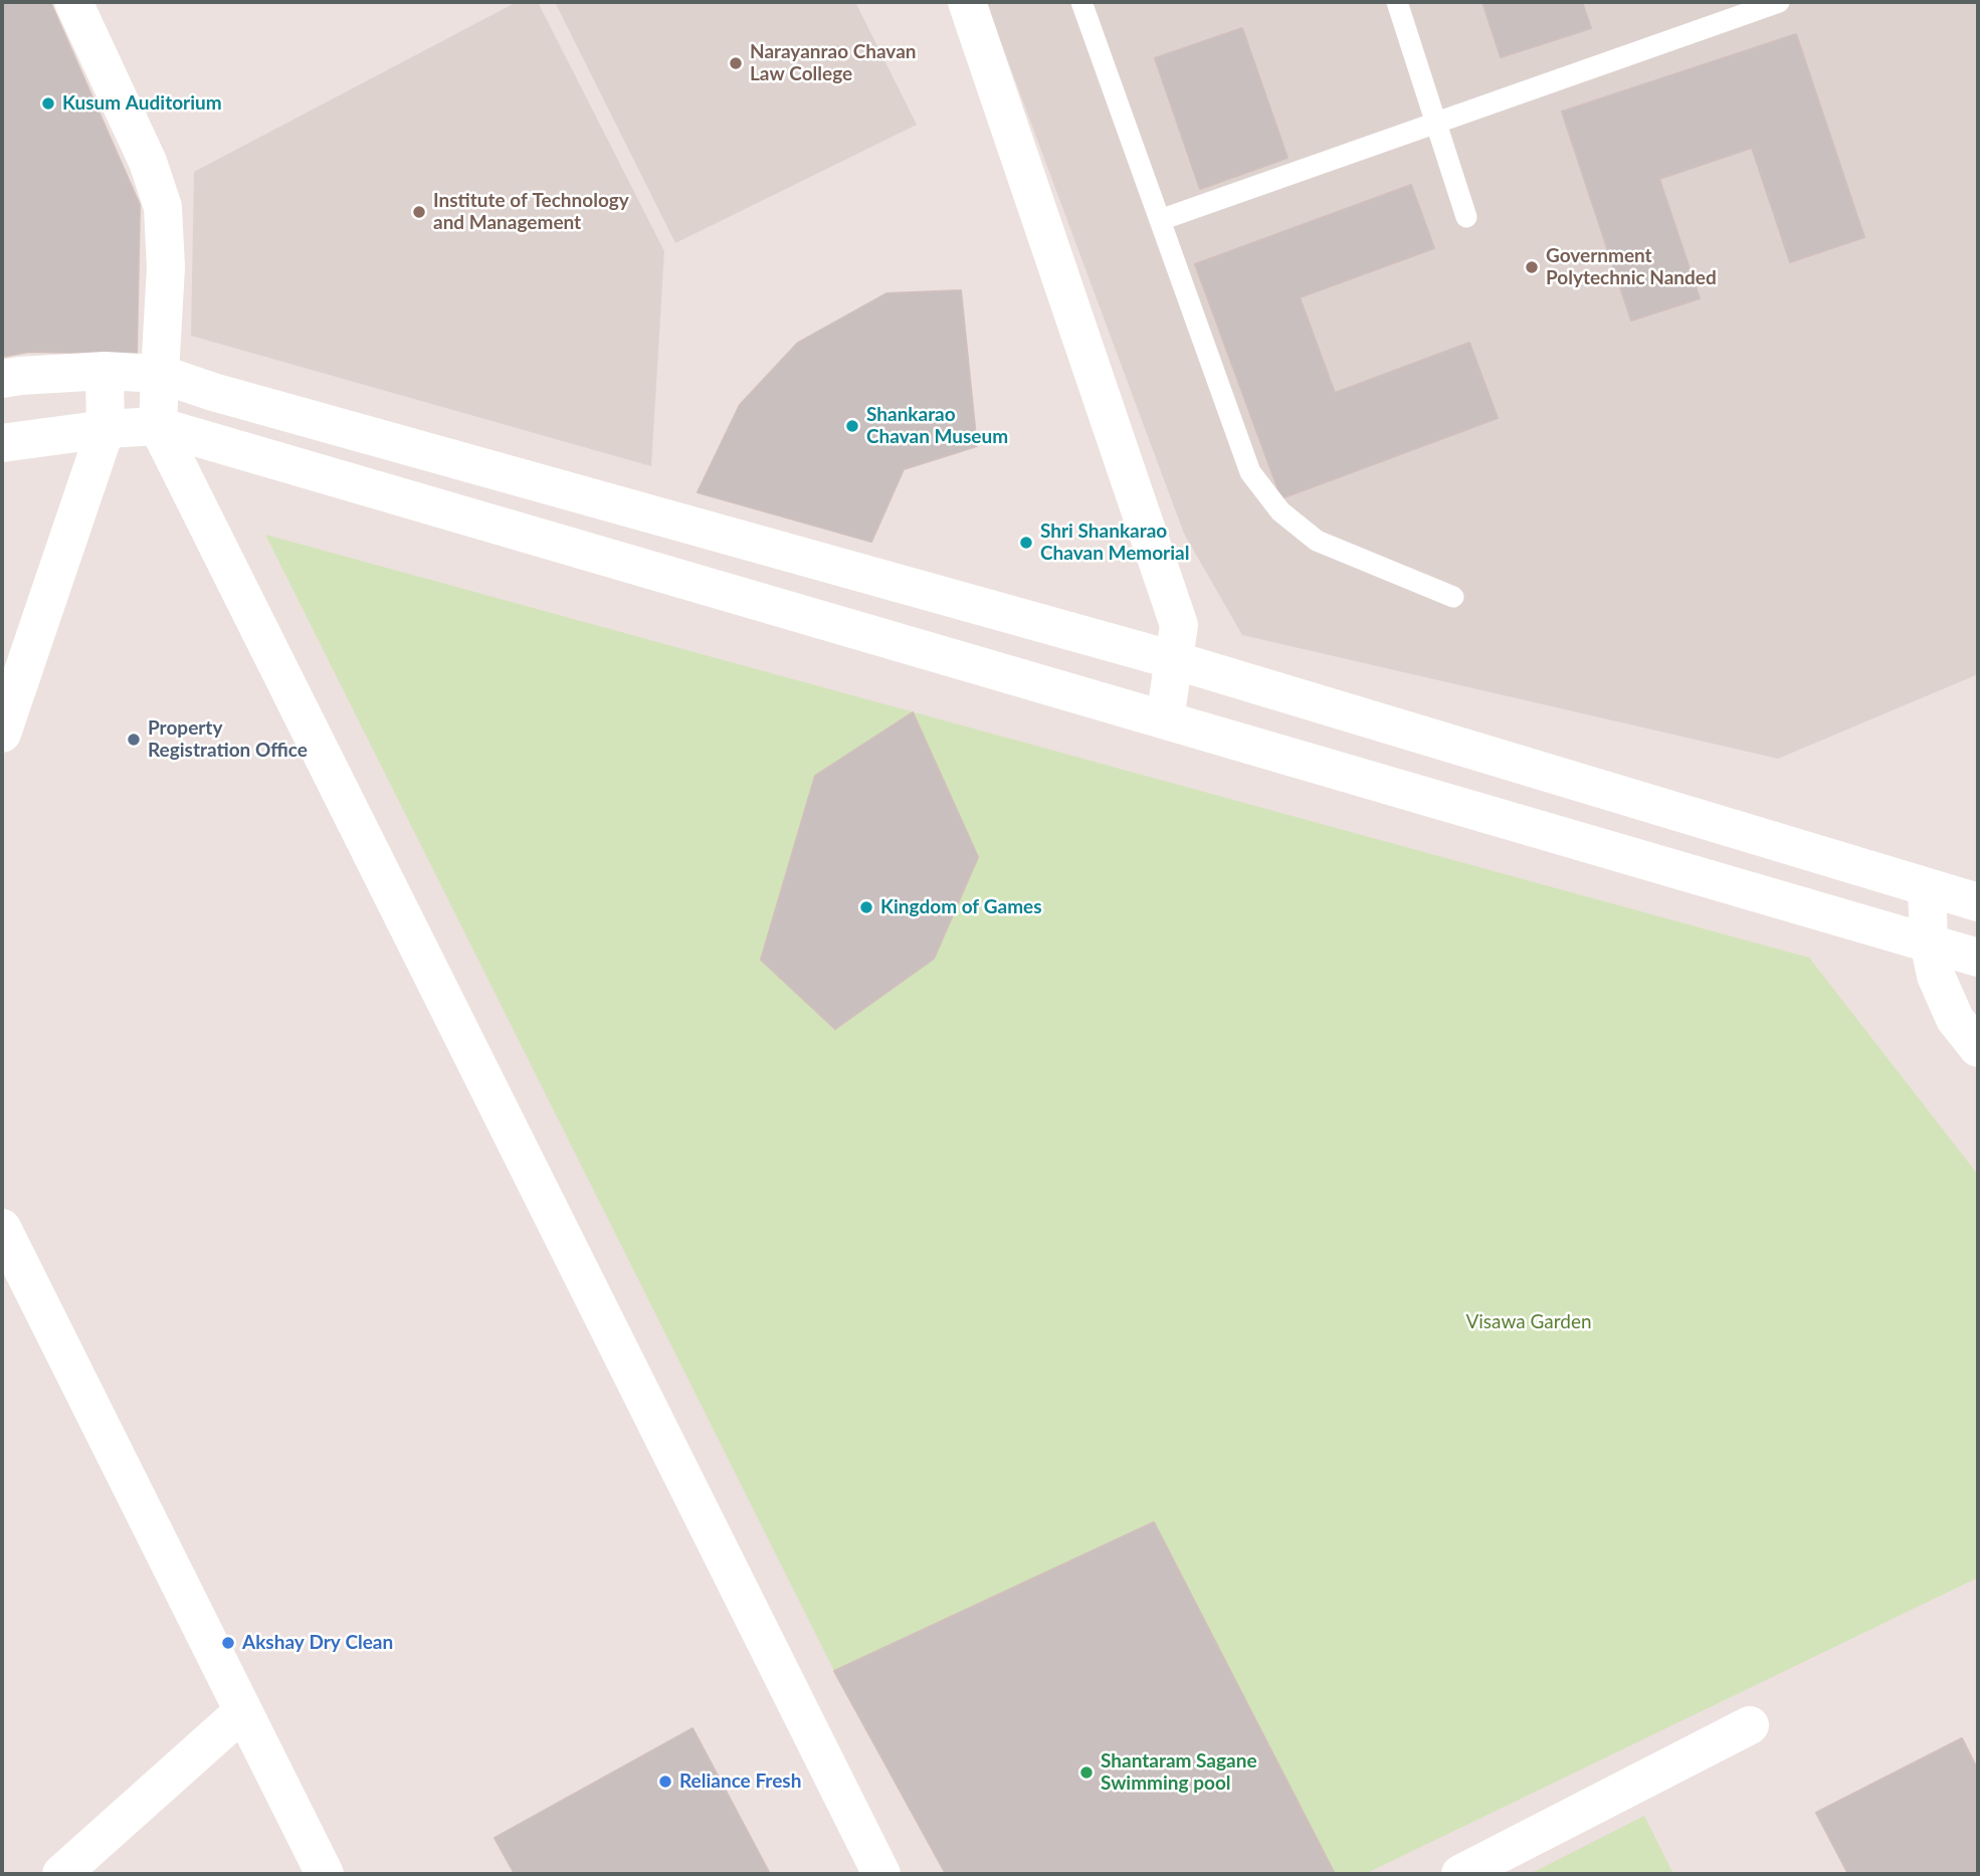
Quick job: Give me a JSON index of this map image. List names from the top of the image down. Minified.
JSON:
{"parks":["Visawa Garden"],"places":["Narayanrao Chavan Law College","Kusum Auditorium","Institute of Technology and Management","Government Polytechnic Nanded","Shankarao Chavan Museum","Shri Shankarao Chavan Memorial","Property Registration Office","Kingdom of Games","Akshay Dry Clean","Shantaram Sagane Swimming pool","Reliance Fresh"]}
